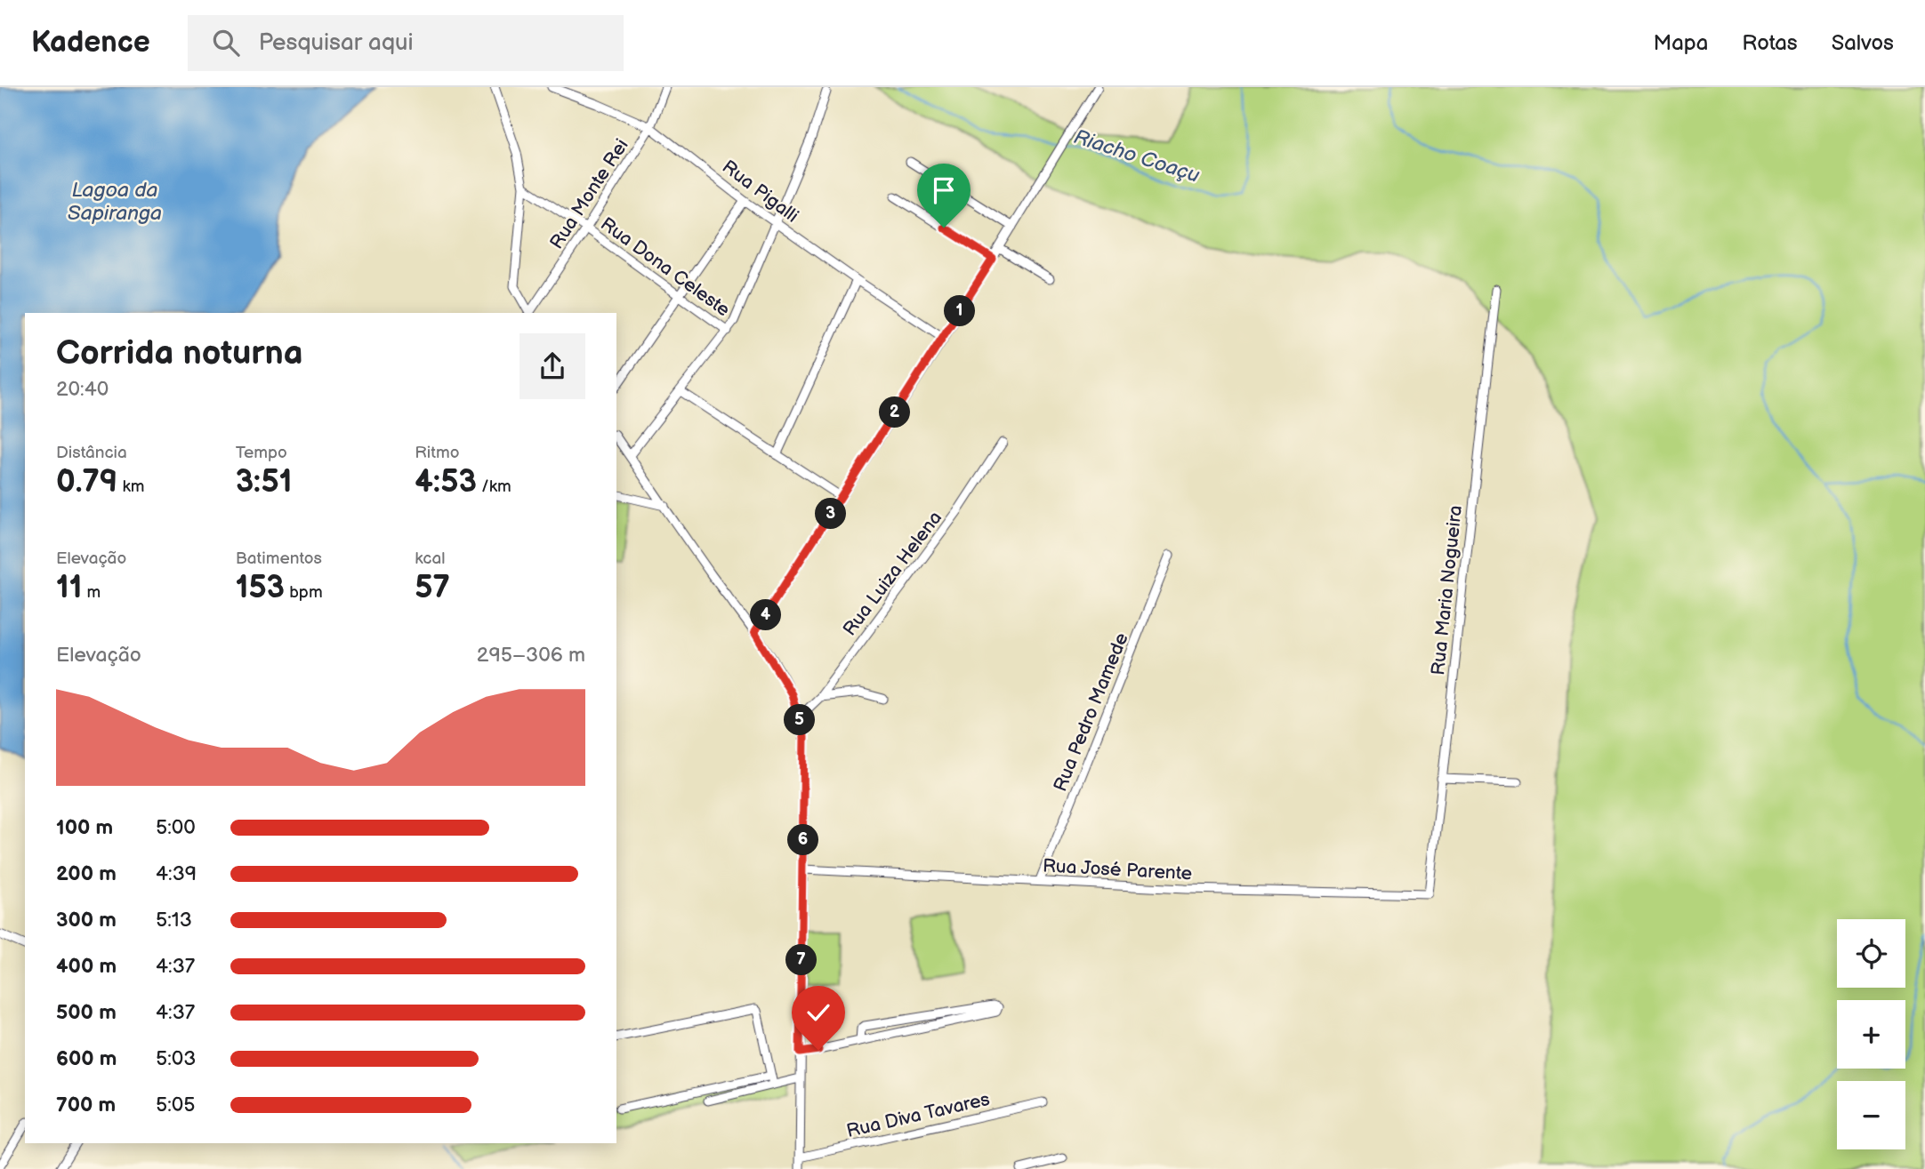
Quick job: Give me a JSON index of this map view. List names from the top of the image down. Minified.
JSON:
{"streets":{"street":["Rua Pigalli","Rua Monte Rei","Rua Dona Celeste","Rua Luiza Helena","Rua Maria Nogueira","Rua Pedro Mamede","Rua José Parente","Rua Diva Tavares"]},"crossings":[["Rua Pigalli","Rua Monte Rei"],["Rua Monte Rei","Rua Dona Celeste"],["Rua Maria Nogueira","Rua José Parente"],["Rua Pedro Mamede","Rua José Parente"]],"water":["Riacho Coaçu","Lagoa da Sapiranga"],"page":{"header":"Kadence","search":"Pesquisar aqui","nav":["Mapa","Rotas","Salvos"],"pins":["1","2","3","4","5","6","7"],"heading":["Corrida noturna","20:40"],"stats":[["Distância","0.79 km"],["Tempo","3:51"],["Ritmo","4:53 /km"],["Elevação","11 m"],["Batimentos","153 bpm"],["kcal","57"]],"chart":["Elevação","295–306 m"],"list":[{"name":"100 m","note":"5:00"},{"name":"200 m","note":"4:39"},{"name":"300 m","note":"5:13"},{"name":"400 m","note":"4:37"},{"name":"500 m","note":"4:37"},{"name":"600 m","note":"5:03"},{"name":"700 m","note":"5:05"}],"map_buttons":["+","−"]}}
